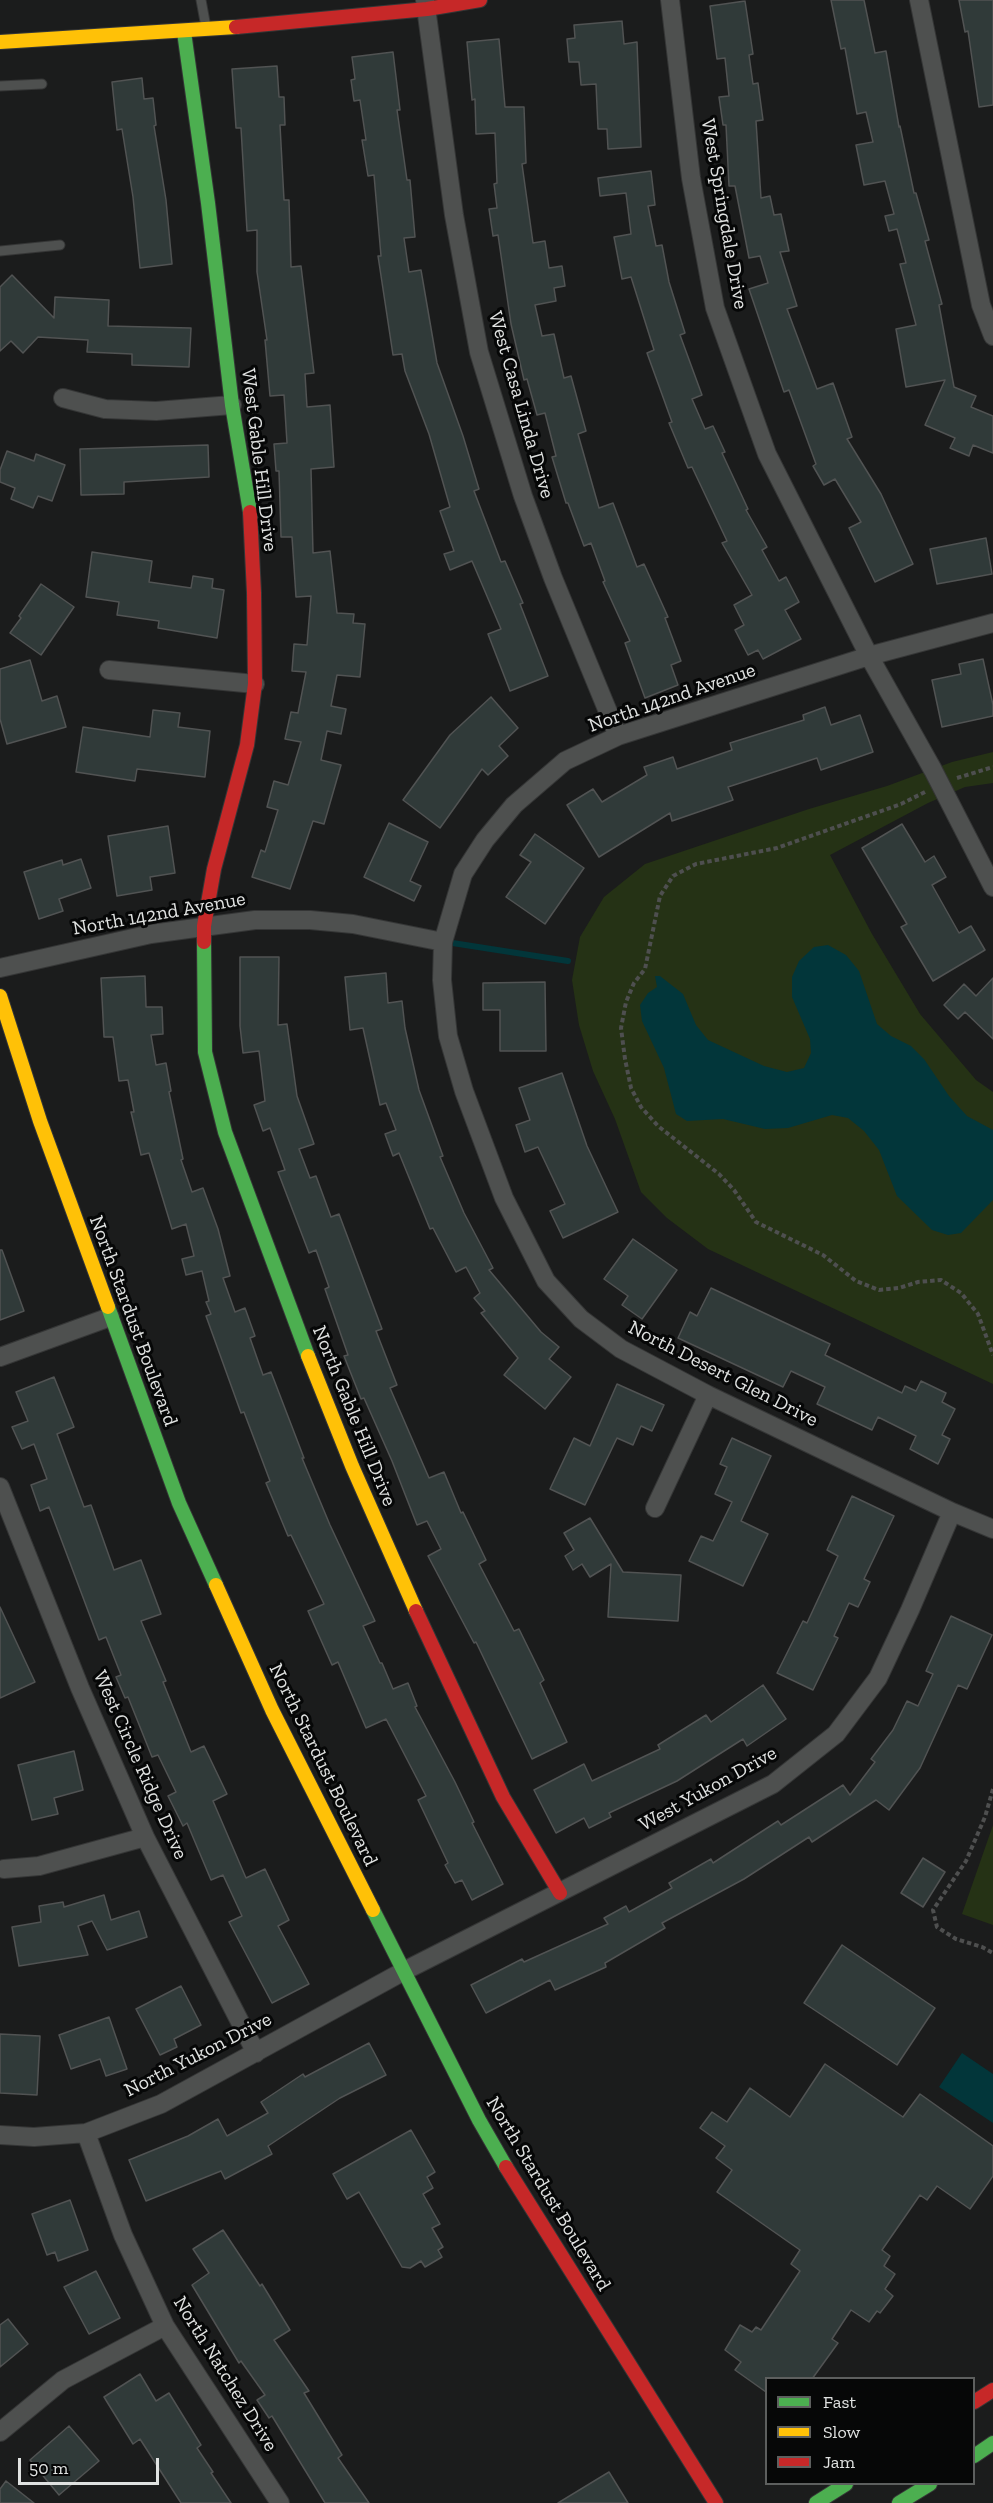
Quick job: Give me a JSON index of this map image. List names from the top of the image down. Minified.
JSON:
{"streets":{"street":["West Springdale Drive","West Casa Linda Drive","West Gable Hill Drive","North 142nd Avenue","North Stardust Boulevard","North Desert Glen Drive","North Gable Hill Drive","West Circle Ridge Drive","West Yukon Drive","North Yukon Drive","North Natchez Drive"]},"crossings":[["West Springdale Drive","North 142nd Avenue"],["West Casa Linda Drive","North 142nd Avenue"],["West Gable Hill Drive","North 142nd Avenue"],["West Gable Hill Drive","North Gable Hill Drive"],["North 142nd Avenue","North Desert Glen Drive"],["North 142nd Avenue","North Gable Hill Drive"],["North Stardust Boulevard","West Yukon Drive"],["North Stardust Boulevard","North Yukon Drive"],["North Desert Glen Drive","West Yukon Drive"],["North Gable Hill Drive","West Yukon Drive"],["West Circle Ridge Drive","North Yukon Drive"],["West Yukon Drive","North Yukon Drive"],["North Yukon Drive","North Natchez Drive"]],"legend":["Fast","Slow","Jam"],"scale_bar":"50 m"}
